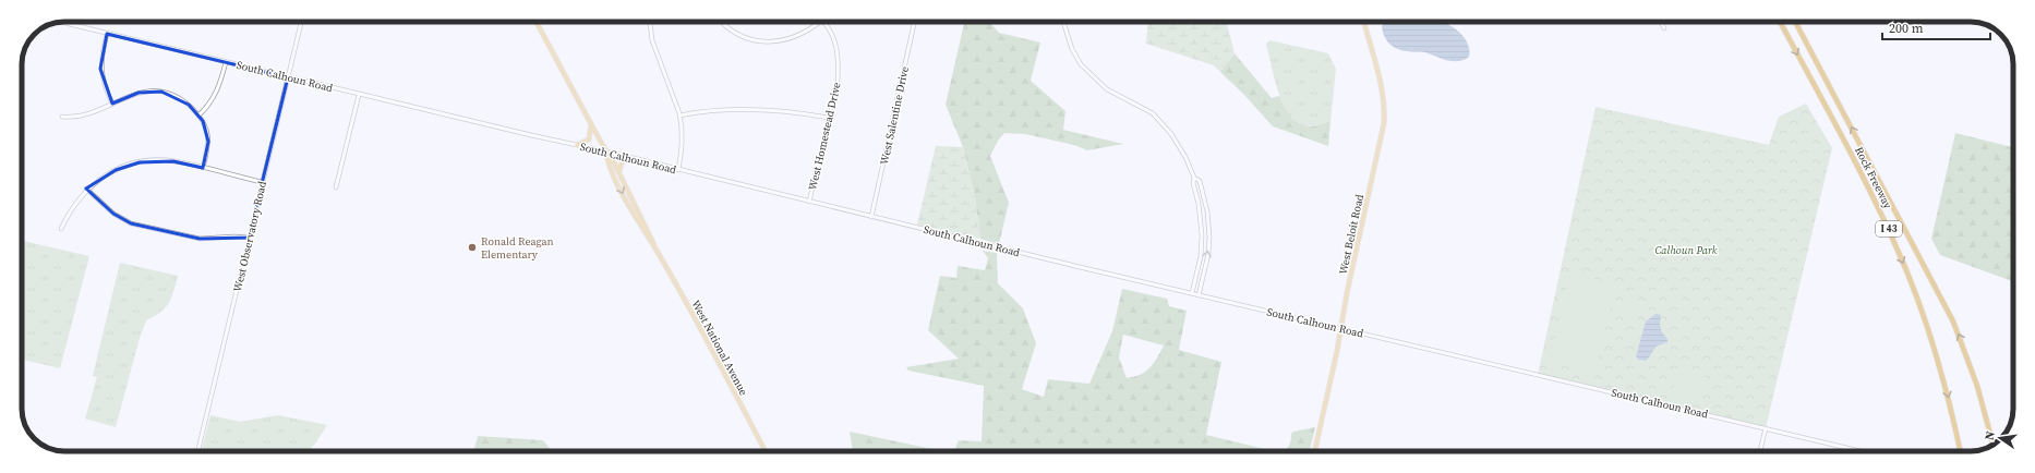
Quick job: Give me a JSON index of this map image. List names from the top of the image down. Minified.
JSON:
{"streets":{"highway":["Rock Freeway","I 43"],"main road":["West Beloit Road","West National Avenue"],"street":["South Calhoun Road","West Salentine Drive","West Homestead Drive","West Observatory Road"]},"crossings":[["South Calhoun Road","West Salentine Drive"],["South Calhoun Road","West Homestead Drive"],["South Calhoun Road","West Beloit Road"],["South Calhoun Road","West Observatory Road"],["South Calhoun Road","West National Avenue"]],"parks":["Calhoun Park"],"places":["Ronald Reagan Elementary"],"scale_bar":"200 m","north":"left"}
